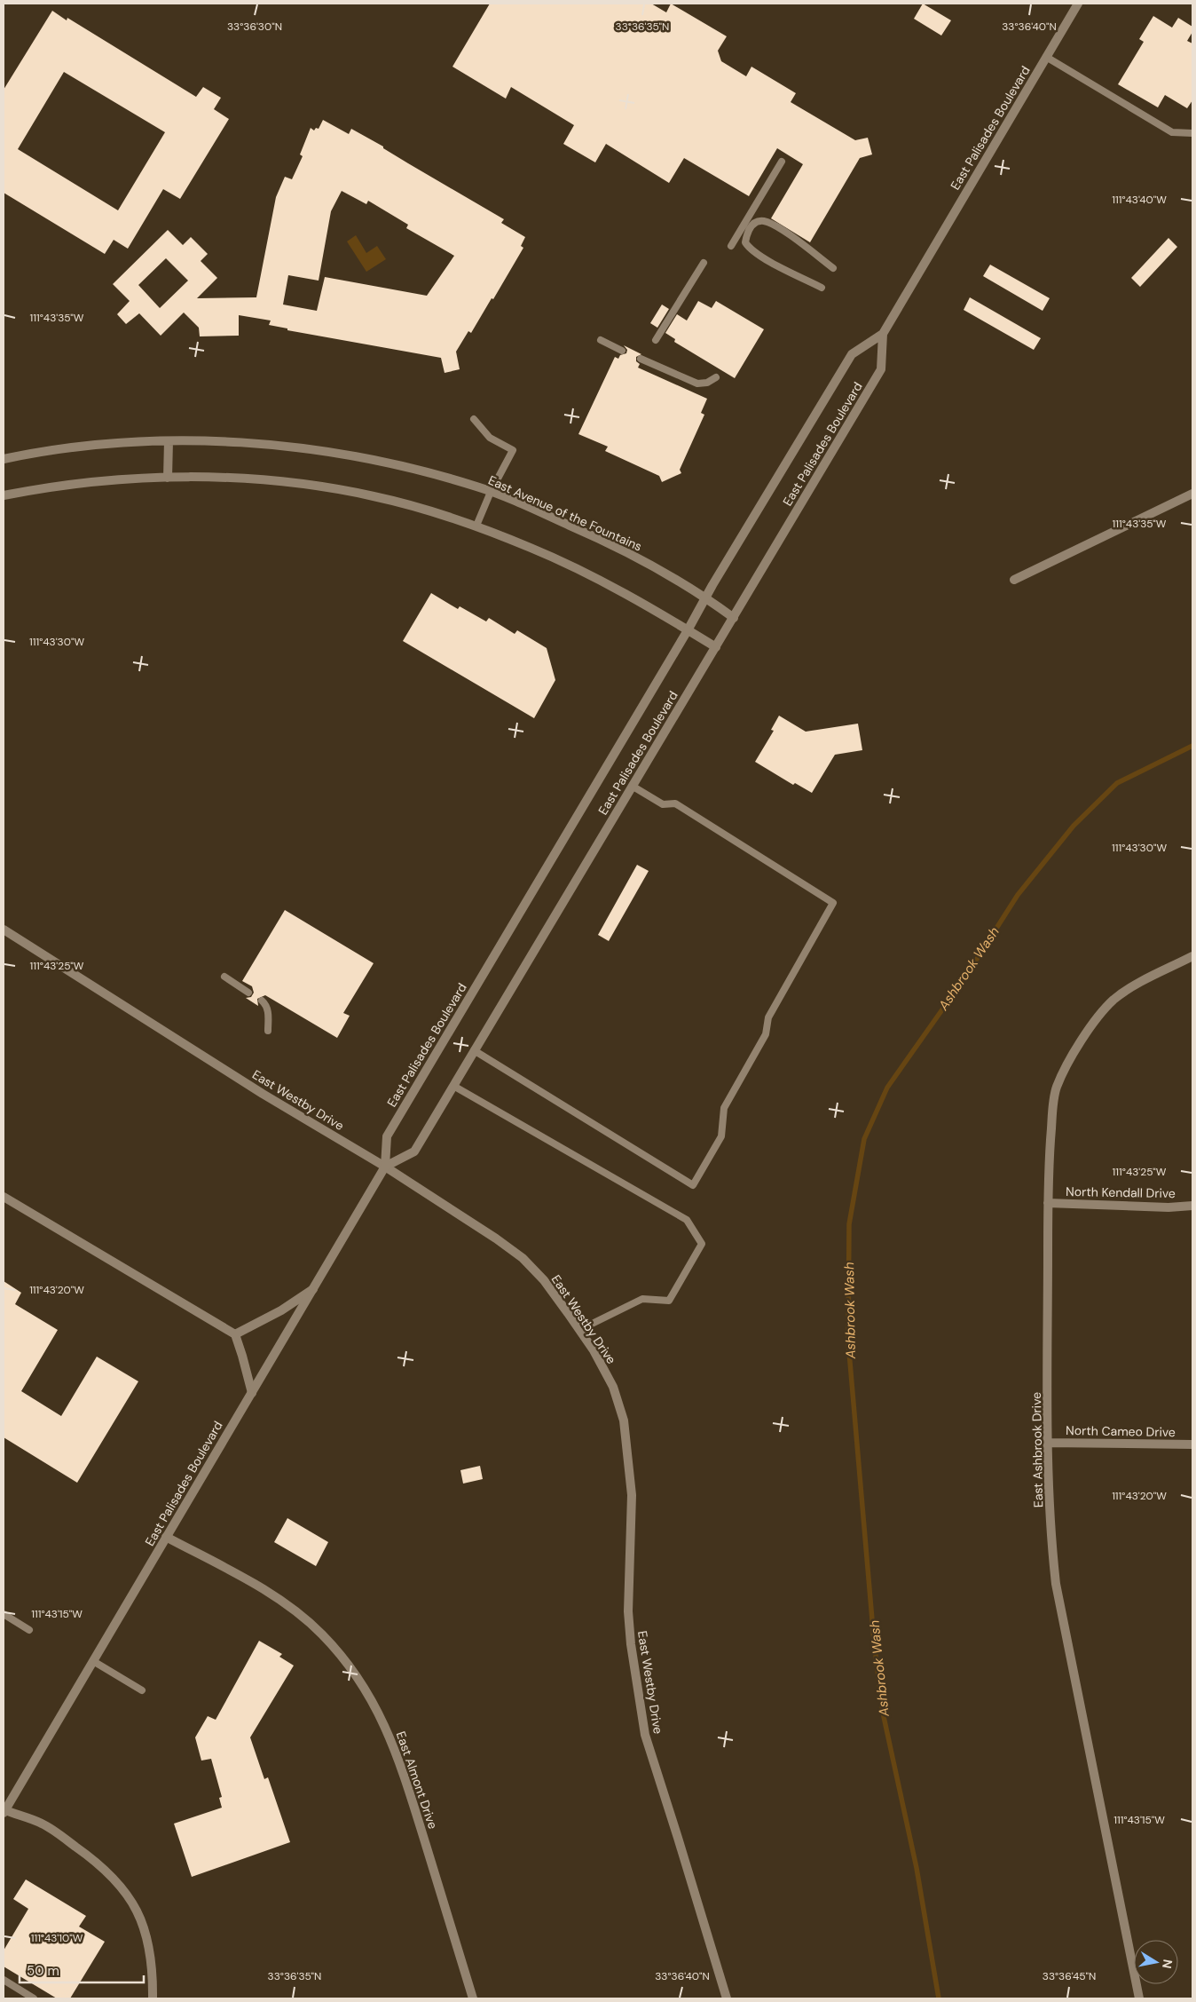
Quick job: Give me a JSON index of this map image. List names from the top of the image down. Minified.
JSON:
{"streets":{"street":["East Palisades Boulevard","East Avenue of the Fountains","East Westby Drive","North Kendall Drive","North Cameo Drive","East Ashbrook Drive","East Almont Drive"]},"crossings":[["East Palisades Boulevard","East Avenue of the Fountains"],["East Palisades Boulevard","East Westby Drive"],["East Palisades Boulevard","East Almont Drive"],["North Kendall Drive","East Ashbrook Drive"],["North Cameo Drive","East Ashbrook Drive"]],"water":["Ashbrook Wash"],"scale_bar":"50 m","north":"right","coordinates":["33°36'30\"N","33°36'35\"N","33°36'40\"N","111°43'40\"W","111°43'35\"W","111°43'30\"W","111°43'25\"W","111°43'20\"W","111°43'15\"W","111°43'10\"W","33°36'45\"N"]}
